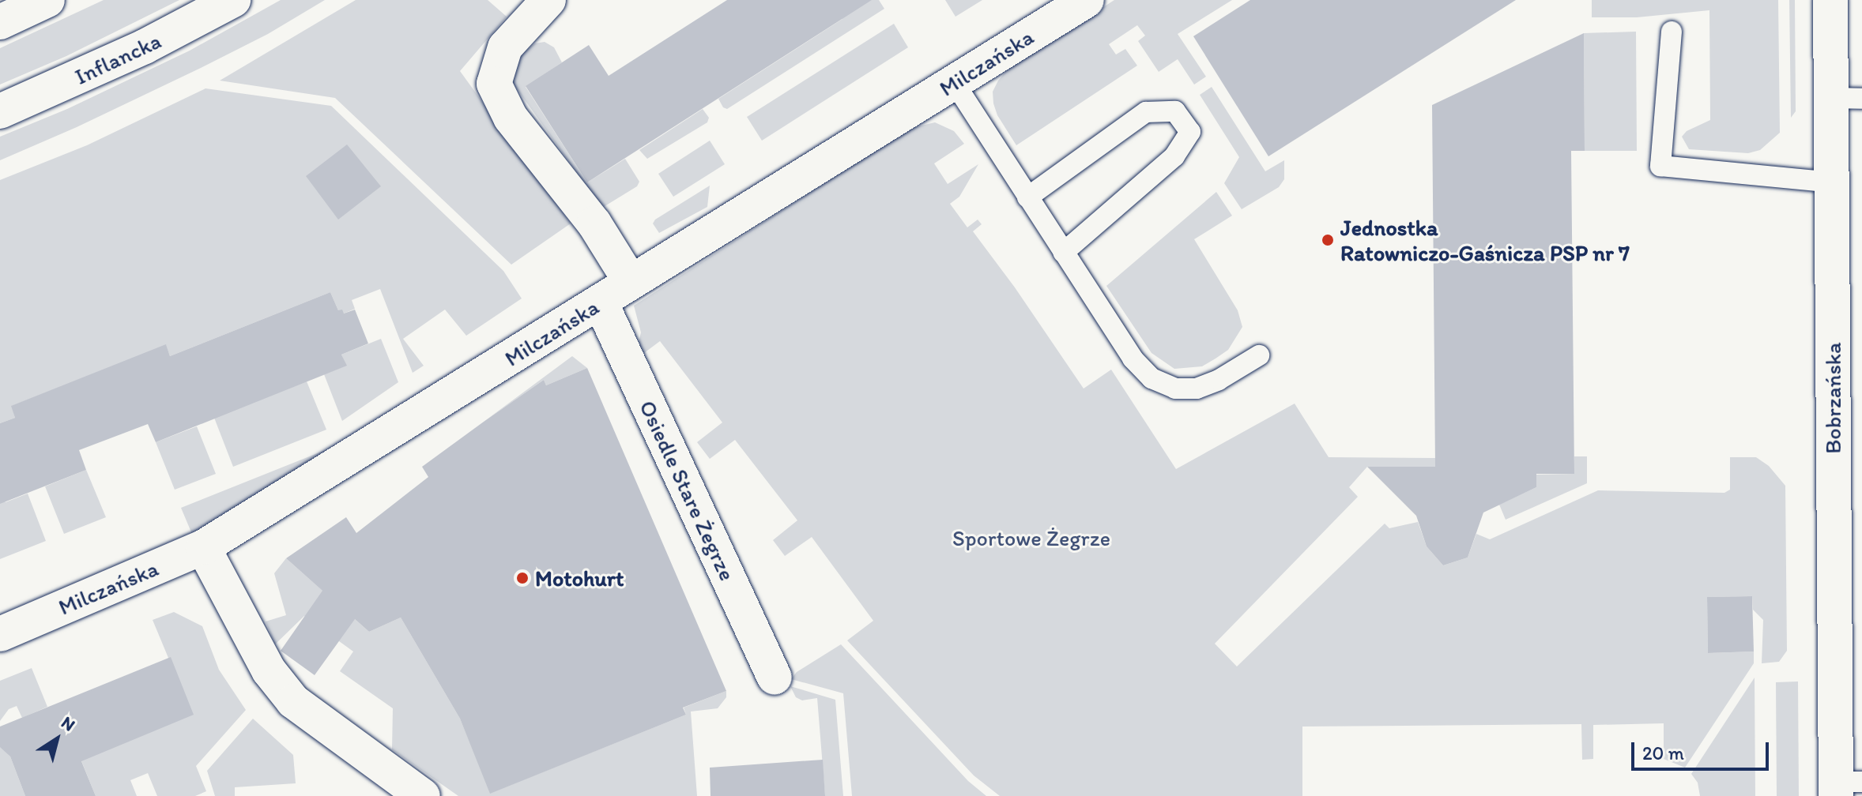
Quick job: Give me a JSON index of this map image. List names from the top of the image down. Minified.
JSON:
{"streets":{"street":["Inflancka","Milczańska","Bobrzańska","Osiedle Stare Żegrze"]},"crossings":[["Milczańska","Osiedle Stare Żegrze"]],"parks":["Sportowe Żegrze"],"places":["Jednostka Ratowniczo-Gaśnicza PSP nr 7","Motohurt"],"scale_bar":"20 m","north":"top right"}
